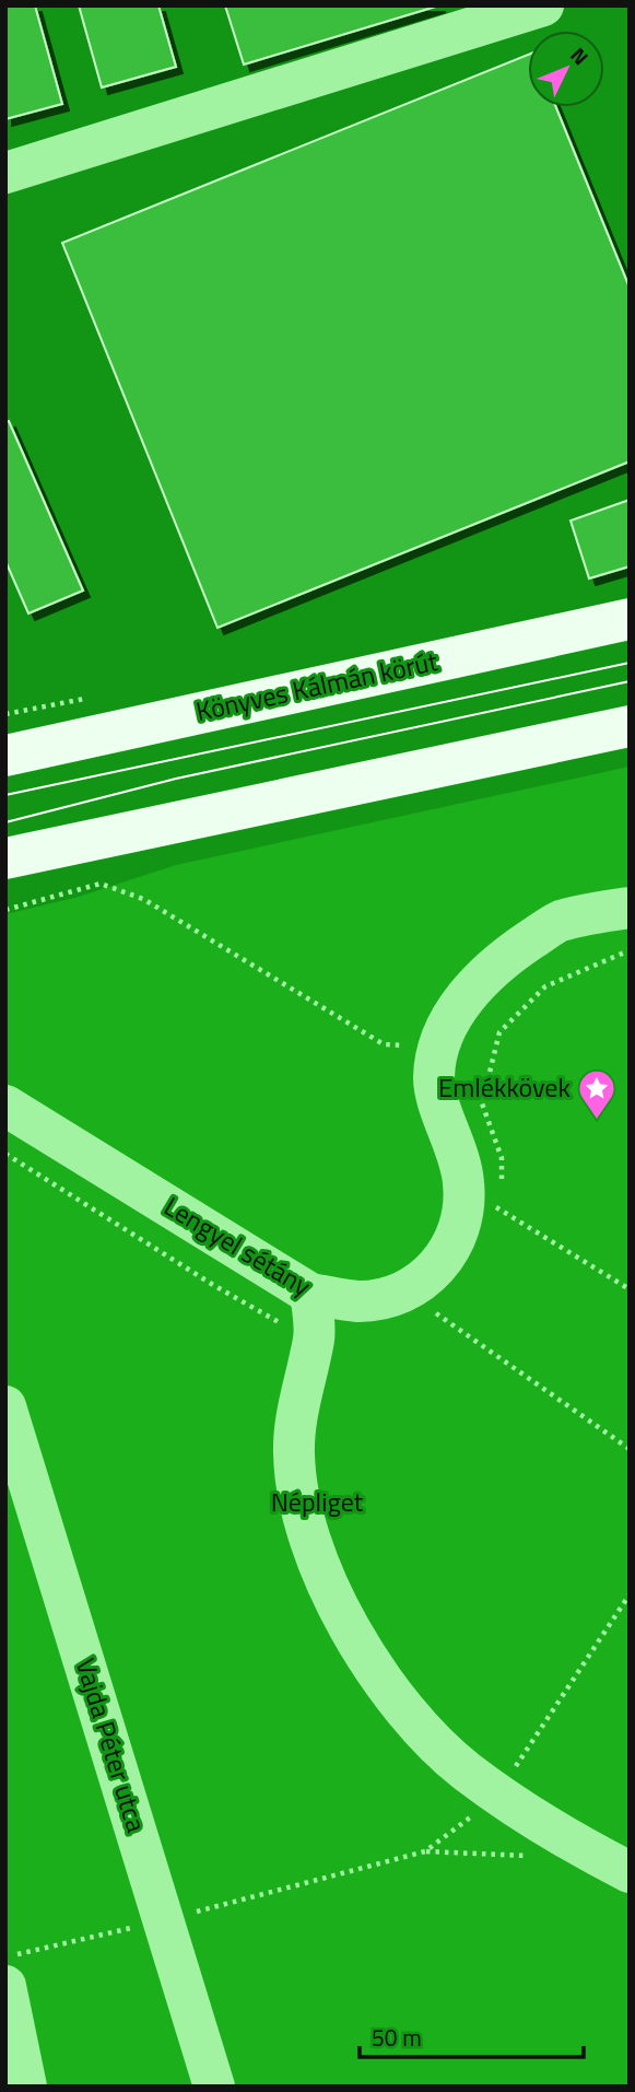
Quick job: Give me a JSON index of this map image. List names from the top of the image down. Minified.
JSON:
{"streets":{"main road":["Könyves Kálmán körút"],"street":["Lengyel sétány","Vajda Péter utca"]},"parks":["Népliget"],"places":{"place":["Emlékkövek"]},"scale_bar":"50 m","north":"top right"}
